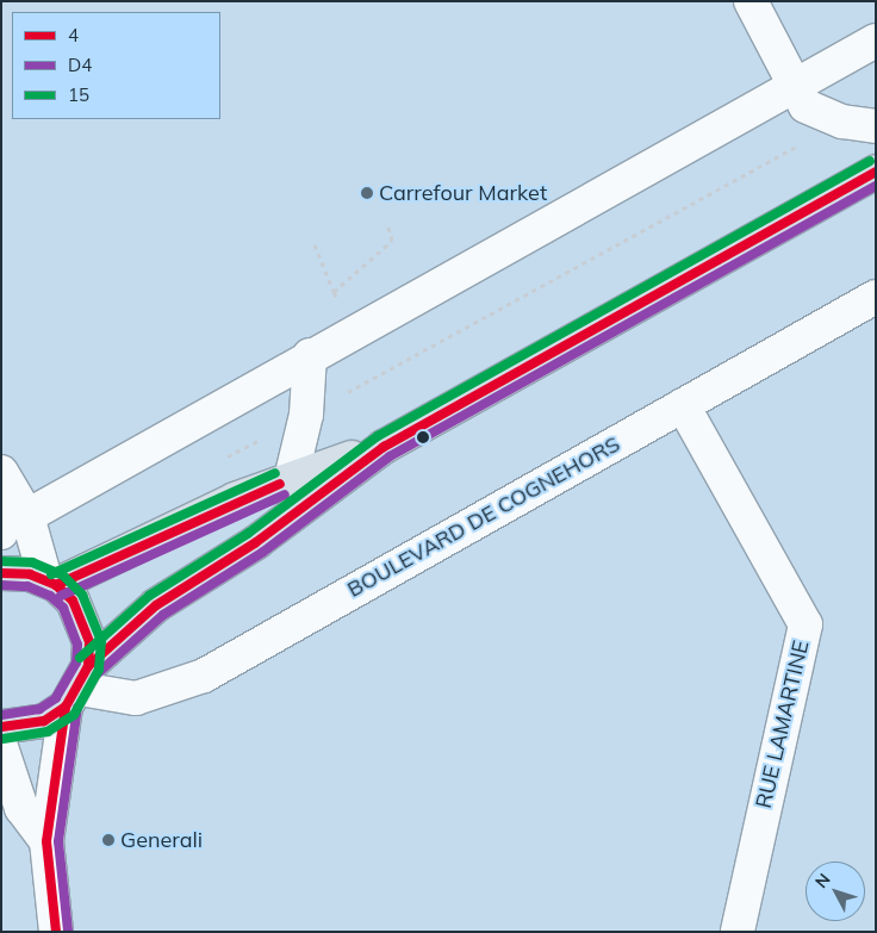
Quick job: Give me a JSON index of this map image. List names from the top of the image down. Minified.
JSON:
{"streets":{"street":["BOULEVARD DE COGNEHORS","RUE LAMARTINE"]},"crossings":[["BOULEVARD DE COGNEHORS","RUE LAMARTINE"]],"places":["Carrefour Market","Generali"],"lines":["transit line 15","transit line 4","transit line D4"],"legend":["4","D4","15"],"north":"top left"}
